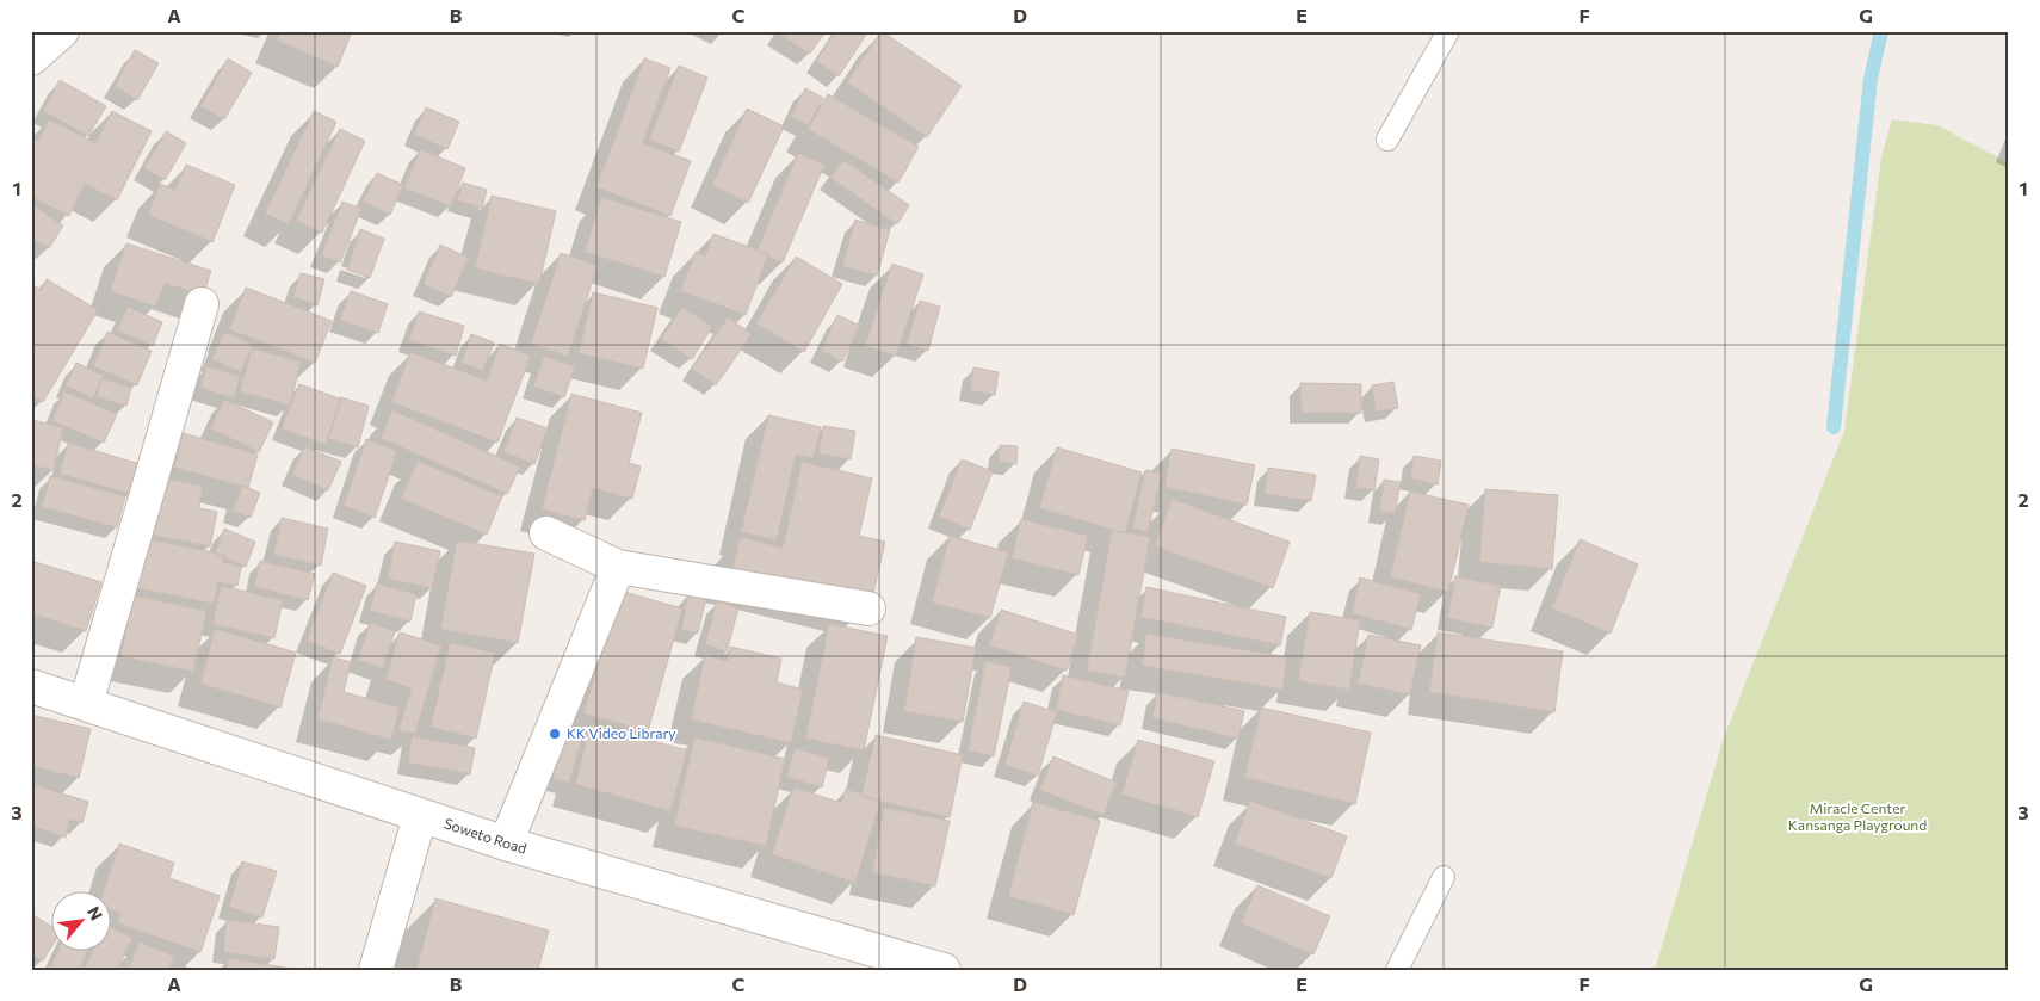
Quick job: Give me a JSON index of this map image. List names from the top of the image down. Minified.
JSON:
{"streets":{"street":["Soweto Road"]},"parks":["Miracle Center Kansanga Playground"],"places":["KK Video Library"],"north":"top right","grid":{"columns":["A","B","C","D","E","F","G"],"rows":["1","2","3"]}}
